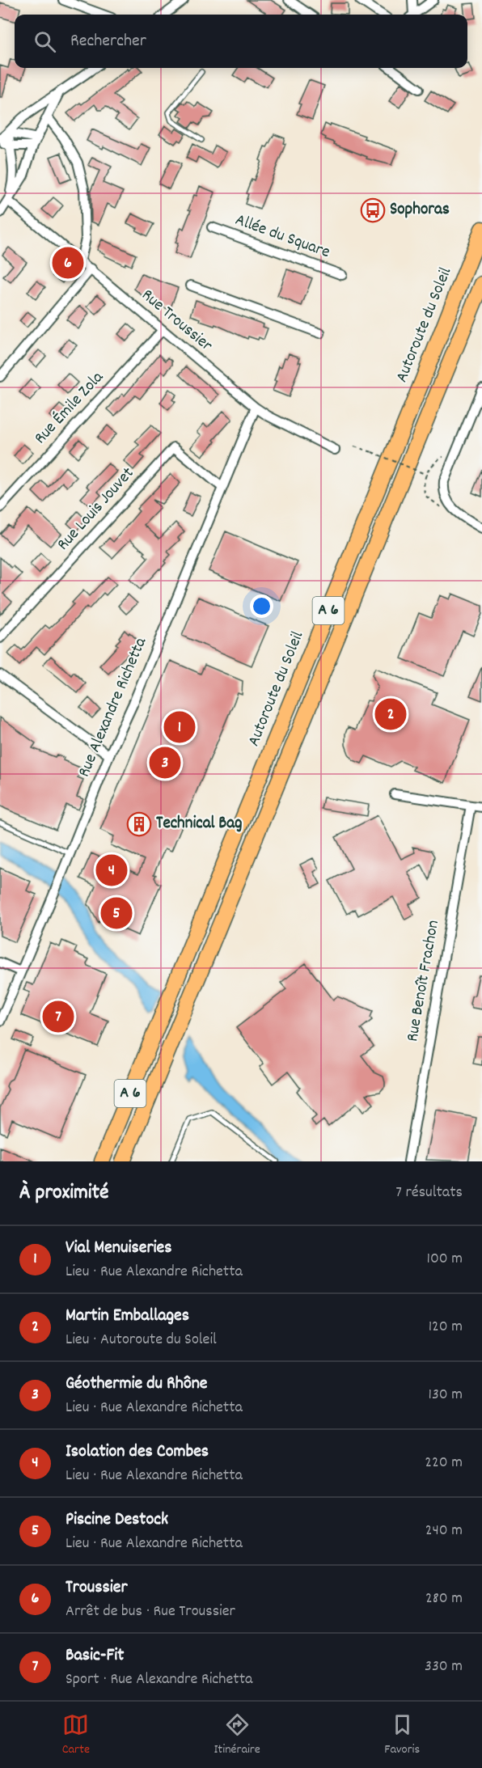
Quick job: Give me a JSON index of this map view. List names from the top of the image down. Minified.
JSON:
{"streets":{"highway":["Autoroute du Soleil","A 6"],"street":["Allée du Square","Rue Troussier","Rue Émile Zola","Rue Louis Jouvet","Rue Alexandre Richetta","Rue Benoît Frachon"]},"crossings":[["Rue Troussier","Rue Émile Zola"],["Rue Troussier","Rue Alexandre Richetta"],["Rue Louis Jouvet","Rue Alexandre Richetta"]],"places":{"bus stop":["Sophoras"],"building":["Technical Bag"]},"page":{"search":"Rechercher","pins":["6","2","1","3","4","5","7"],"heading":["À proximité","7 résultats"],"list":[{"mark":"1","name":"Vial Menuiseries","note":"Lieu · Rue Alexandre Richetta","value":"100 m"},{"mark":"2","name":"Martin Emballages","note":"Lieu · Autoroute du Soleil","value":"120 m"},{"mark":"3","name":"Géothermie du Rhône","note":"Lieu · Rue Alexandre Richetta","value":"130 m"},{"mark":"4","name":"Isolation des Combes","note":"Lieu · Rue Alexandre Richetta","value":"220 m"},{"mark":"5","name":"Piscine Destock","note":"Lieu · Rue Alexandre Richetta","value":"240 m"},{"mark":"6","name":"Troussier","note":"Arrêt de bus · Rue Troussier","value":"280 m"},{"mark":"7","name":"Basic-Fit","note":"Sport · Rue Alexandre Richetta","value":"330 m"}],"nav":["Carte","Itinéraire","Favoris"]}}
